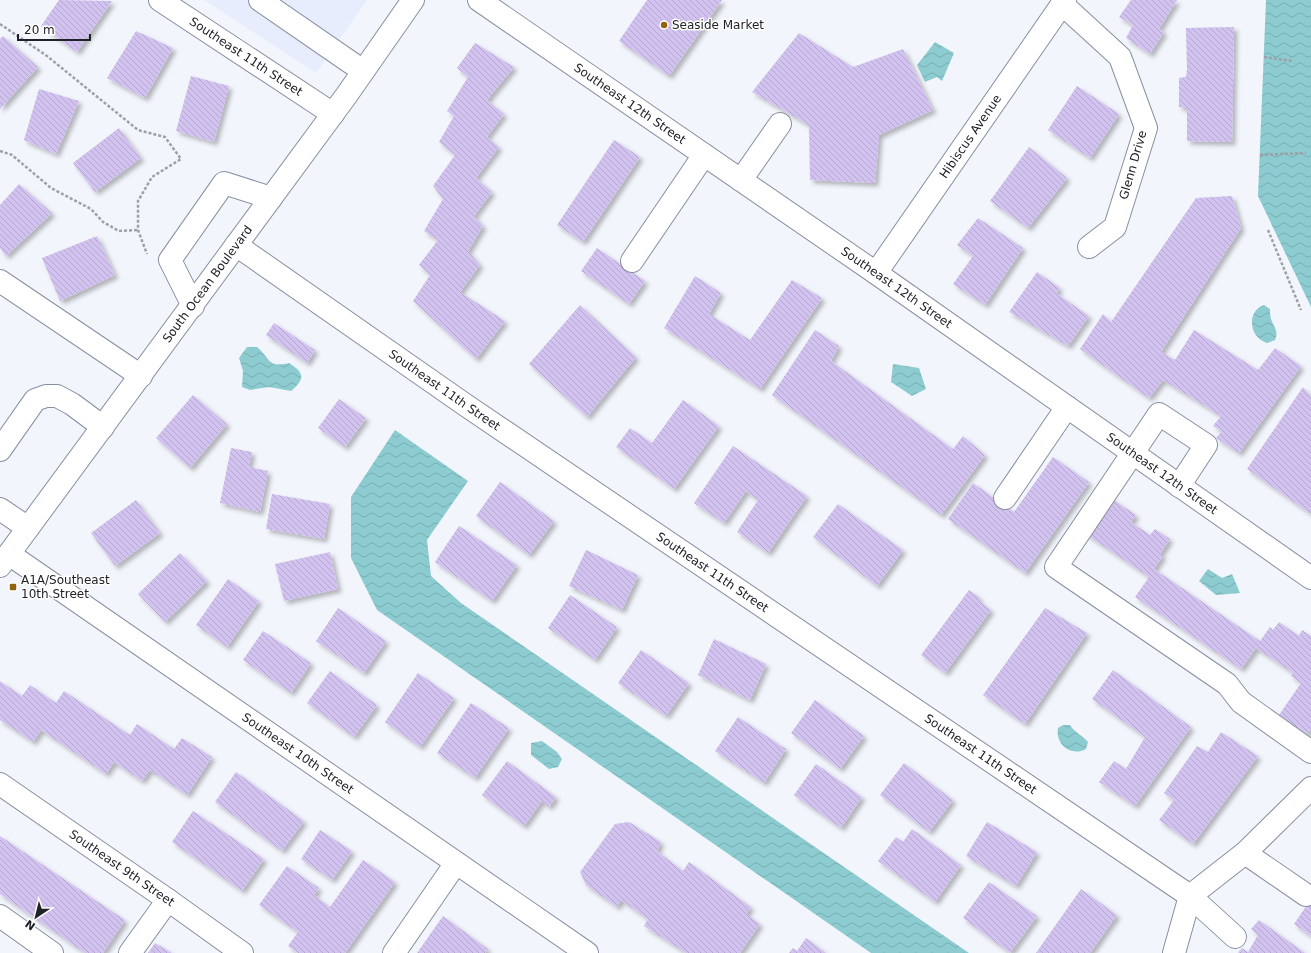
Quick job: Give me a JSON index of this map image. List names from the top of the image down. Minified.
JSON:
{"streets":{"street":["Southeast 11th Street","Southeast 12th Street","Hibiscus Avenue","Glenn Drive","South Ocean Boulevard","Southeast 10th Street","Southeast 9th Street"]},"crossings":[["Southeast 11th Street","South Ocean Boulevard"],["Southeast 12th Street","Hibiscus Avenue"],["Hibiscus Avenue","Glenn Drive"],["South Ocean Boulevard","Southeast 10th Street"]],"places":{"other":["Seaside Market"],"transit":["A1A/Southeast 10th Street"]},"scale_bar":"20 m","north":"bottom left"}
